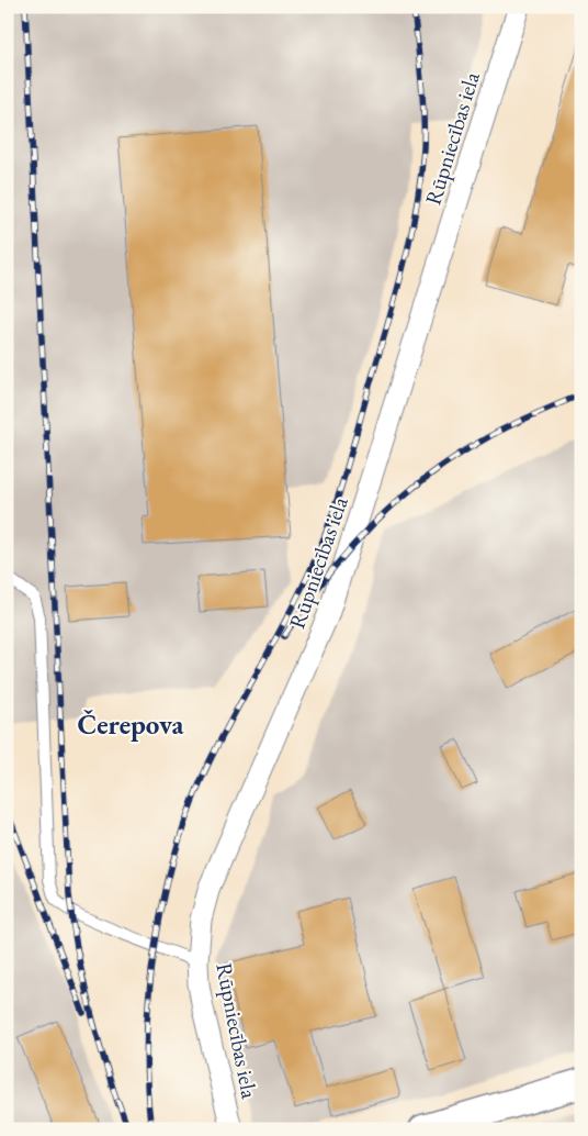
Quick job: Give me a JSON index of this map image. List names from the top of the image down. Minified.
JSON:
{"streets":{"street":["Rūpniecības iela"]},"districts":["Čerepova"]}
